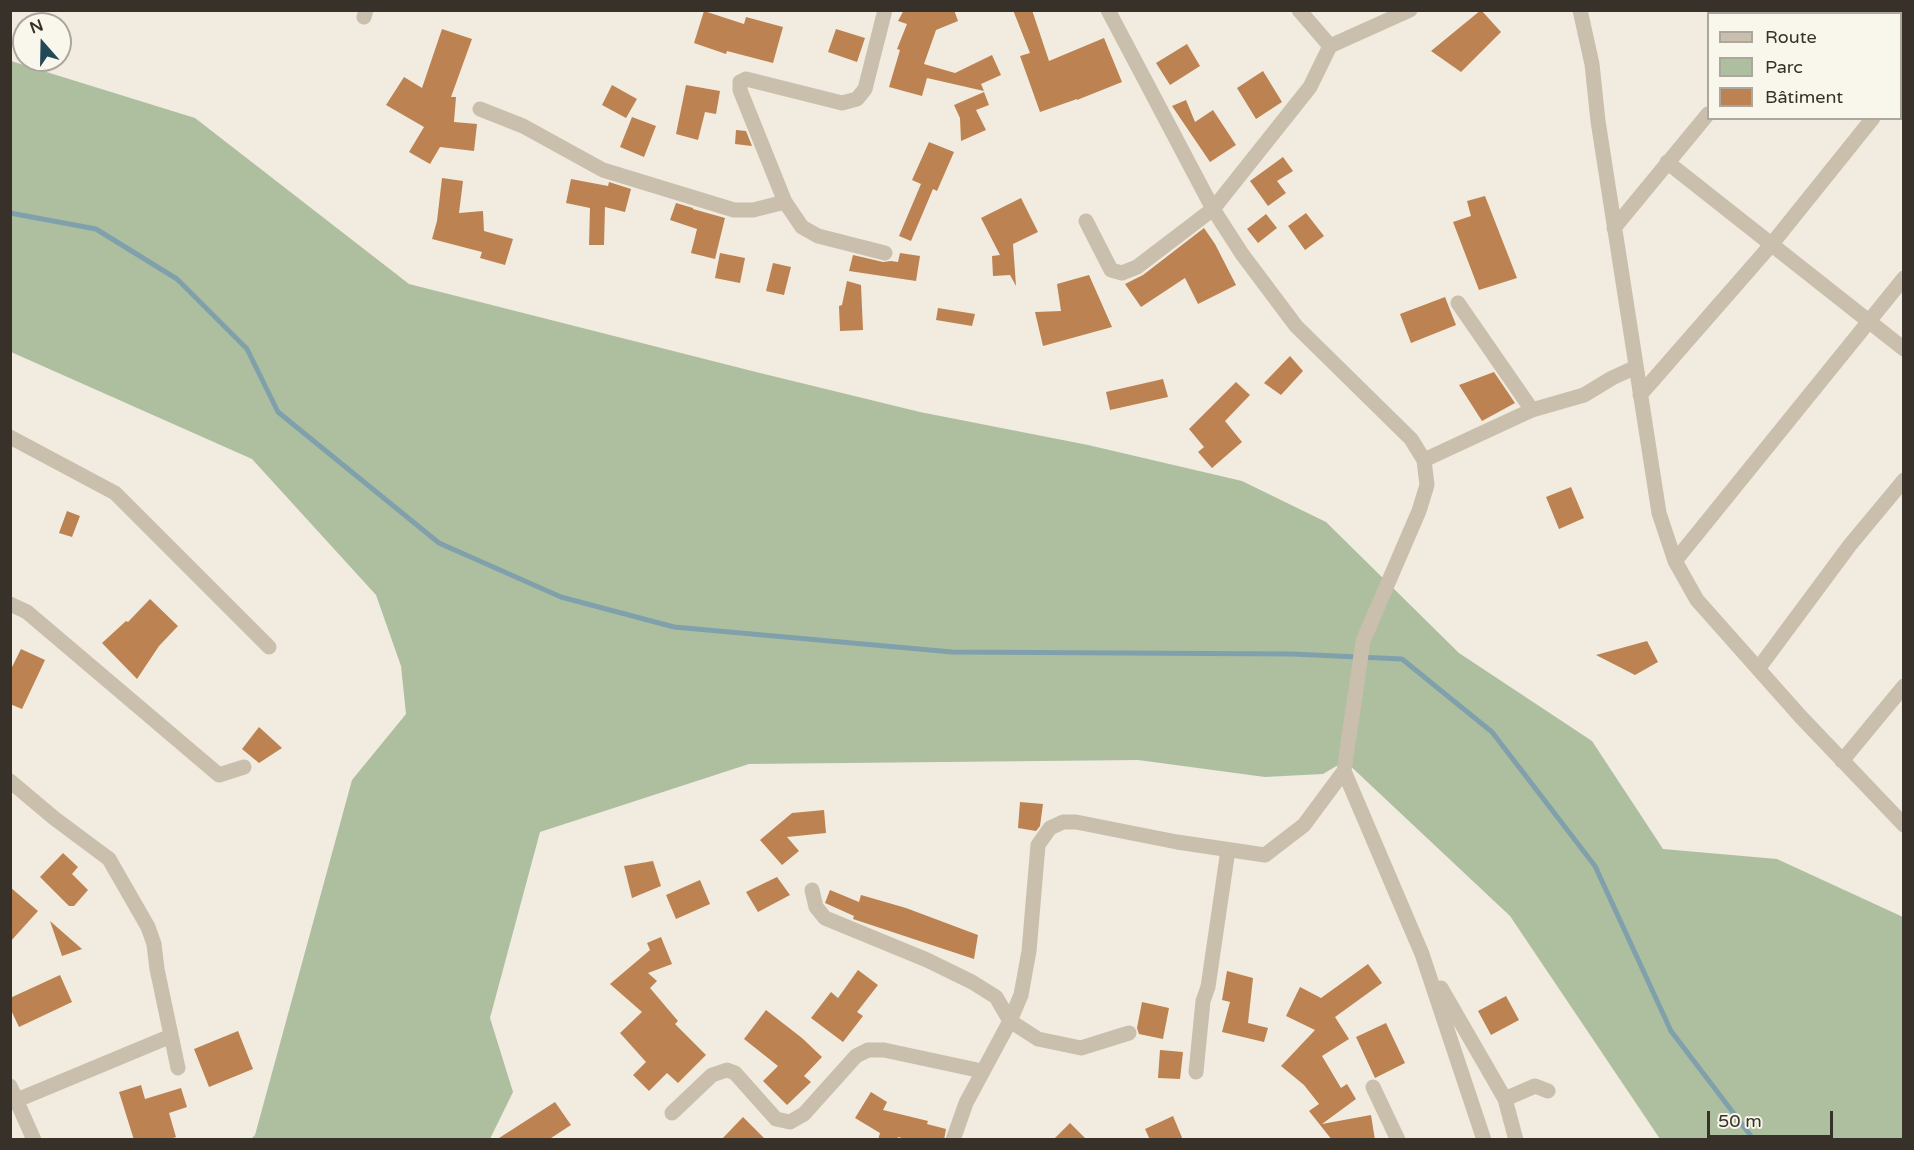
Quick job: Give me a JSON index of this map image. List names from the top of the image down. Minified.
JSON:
{"legend":["Route","Parc","Bâtiment"],"scale_bar":"50 m","north":"top"}
